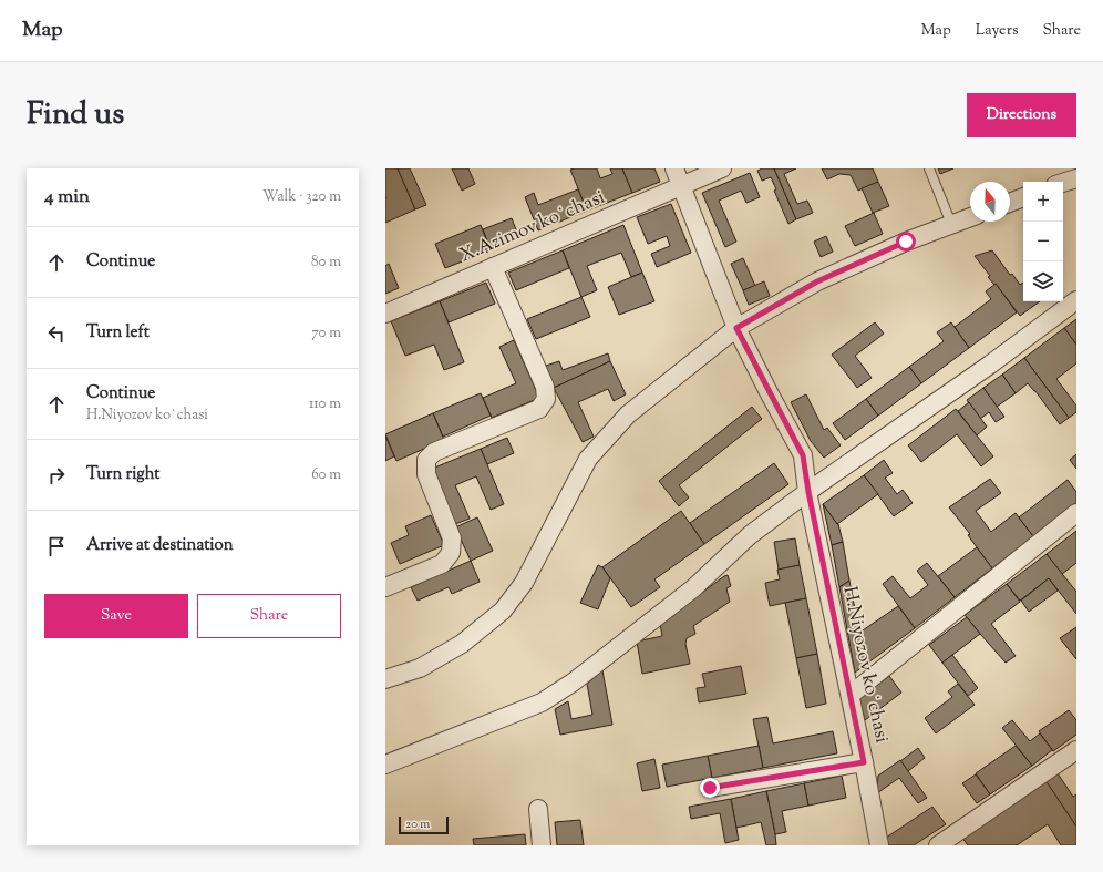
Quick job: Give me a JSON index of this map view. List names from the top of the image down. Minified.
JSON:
{"streets":{"street":["X.Azimov koʻchasi","H.Niyozov koʻchasi"]},"crossings":[["X.Azimov koʻchasi","H.Niyozov koʻchasi"]],"scale_bar":"20 m","north":"top","page":{"header":"Map","nav":["Map","Layers","Share"],"title":"Find us","buttons":["Directions",["Save","Share"]],"heading":["4 min","Walk · 320 m"],"map_buttons":["+","−"],"list":[["Continue","80 m"],["Turn left","70 m"],["Continue","H.Niyozov koʻchasi","110 m"],["Turn right","60 m"],"Arrive at destination"],"scale":"20 m"}}
